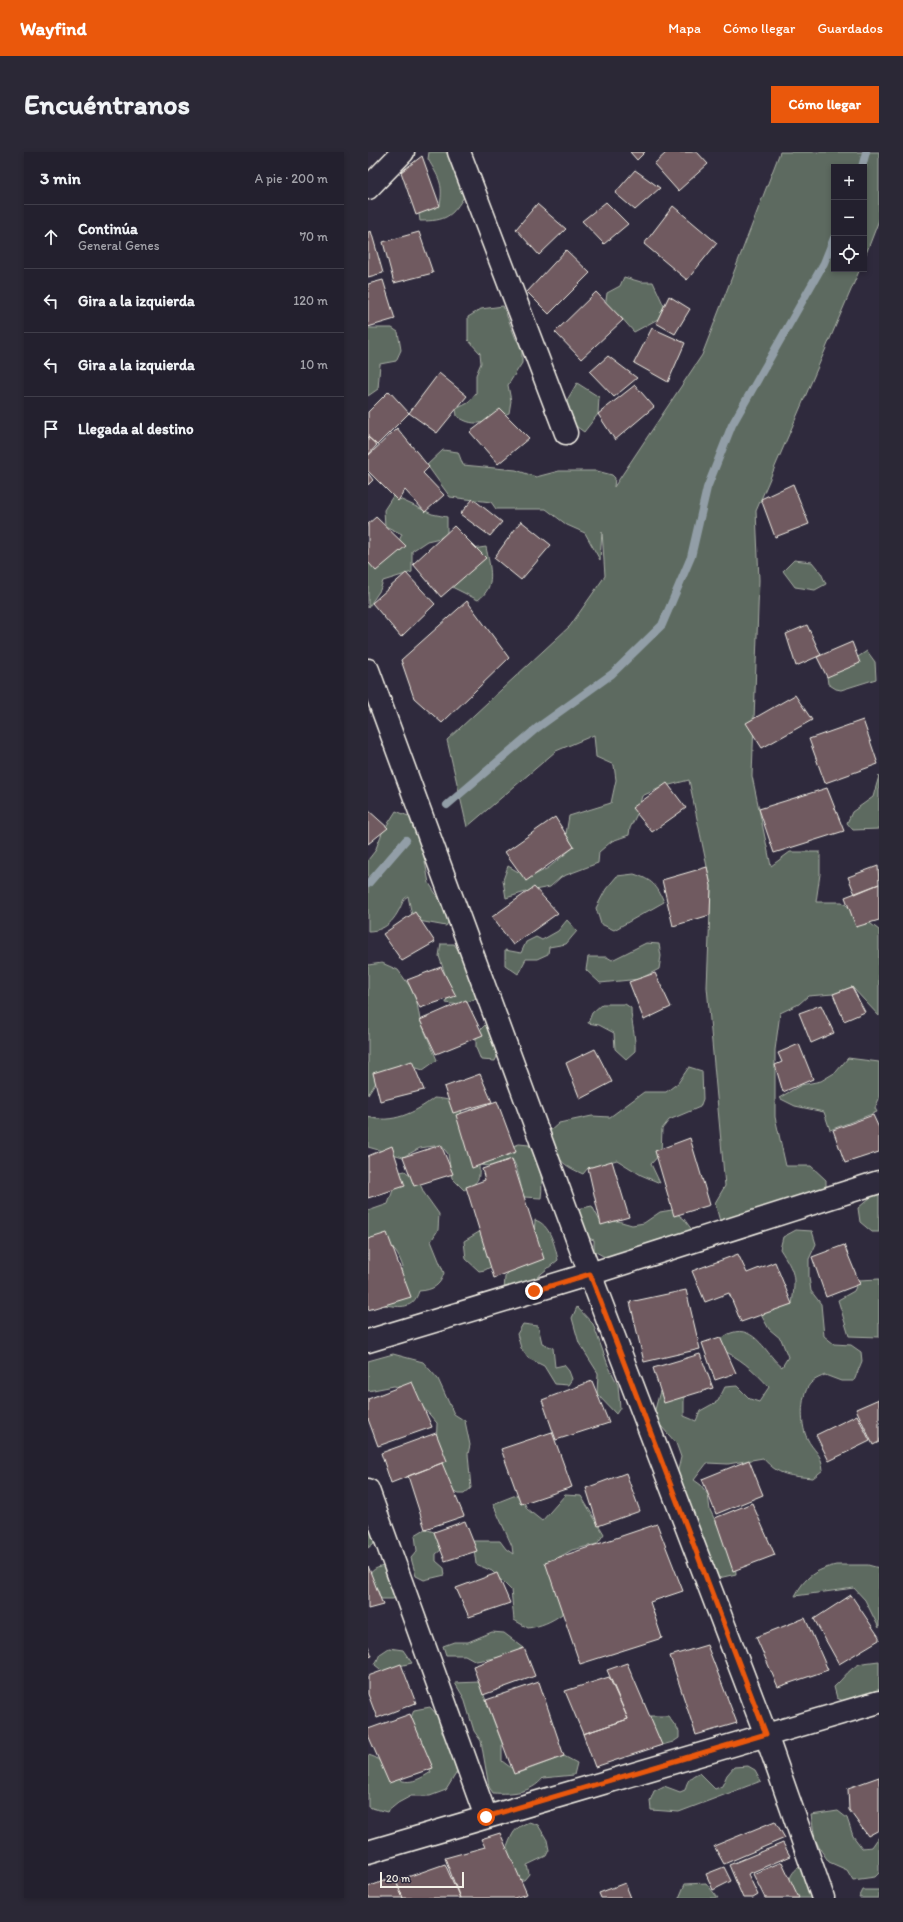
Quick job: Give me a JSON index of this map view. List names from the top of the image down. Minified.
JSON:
{"scale_bar":"20 m","page":{"header":"Wayfind","nav":["Mapa","Cómo llegar","Guardados"],"buttons":"Cómo llegar","title":"Encuéntranos","heading":["3 min","A pie · 200 m"],"map_buttons":["+","−"],"list":[["Continúa","General Genes","70 m"],["Gira a la izquierda","120 m"],["Gira a la izquierda","10 m"],"Llegada al destino"],"scale":"20 m"}}
